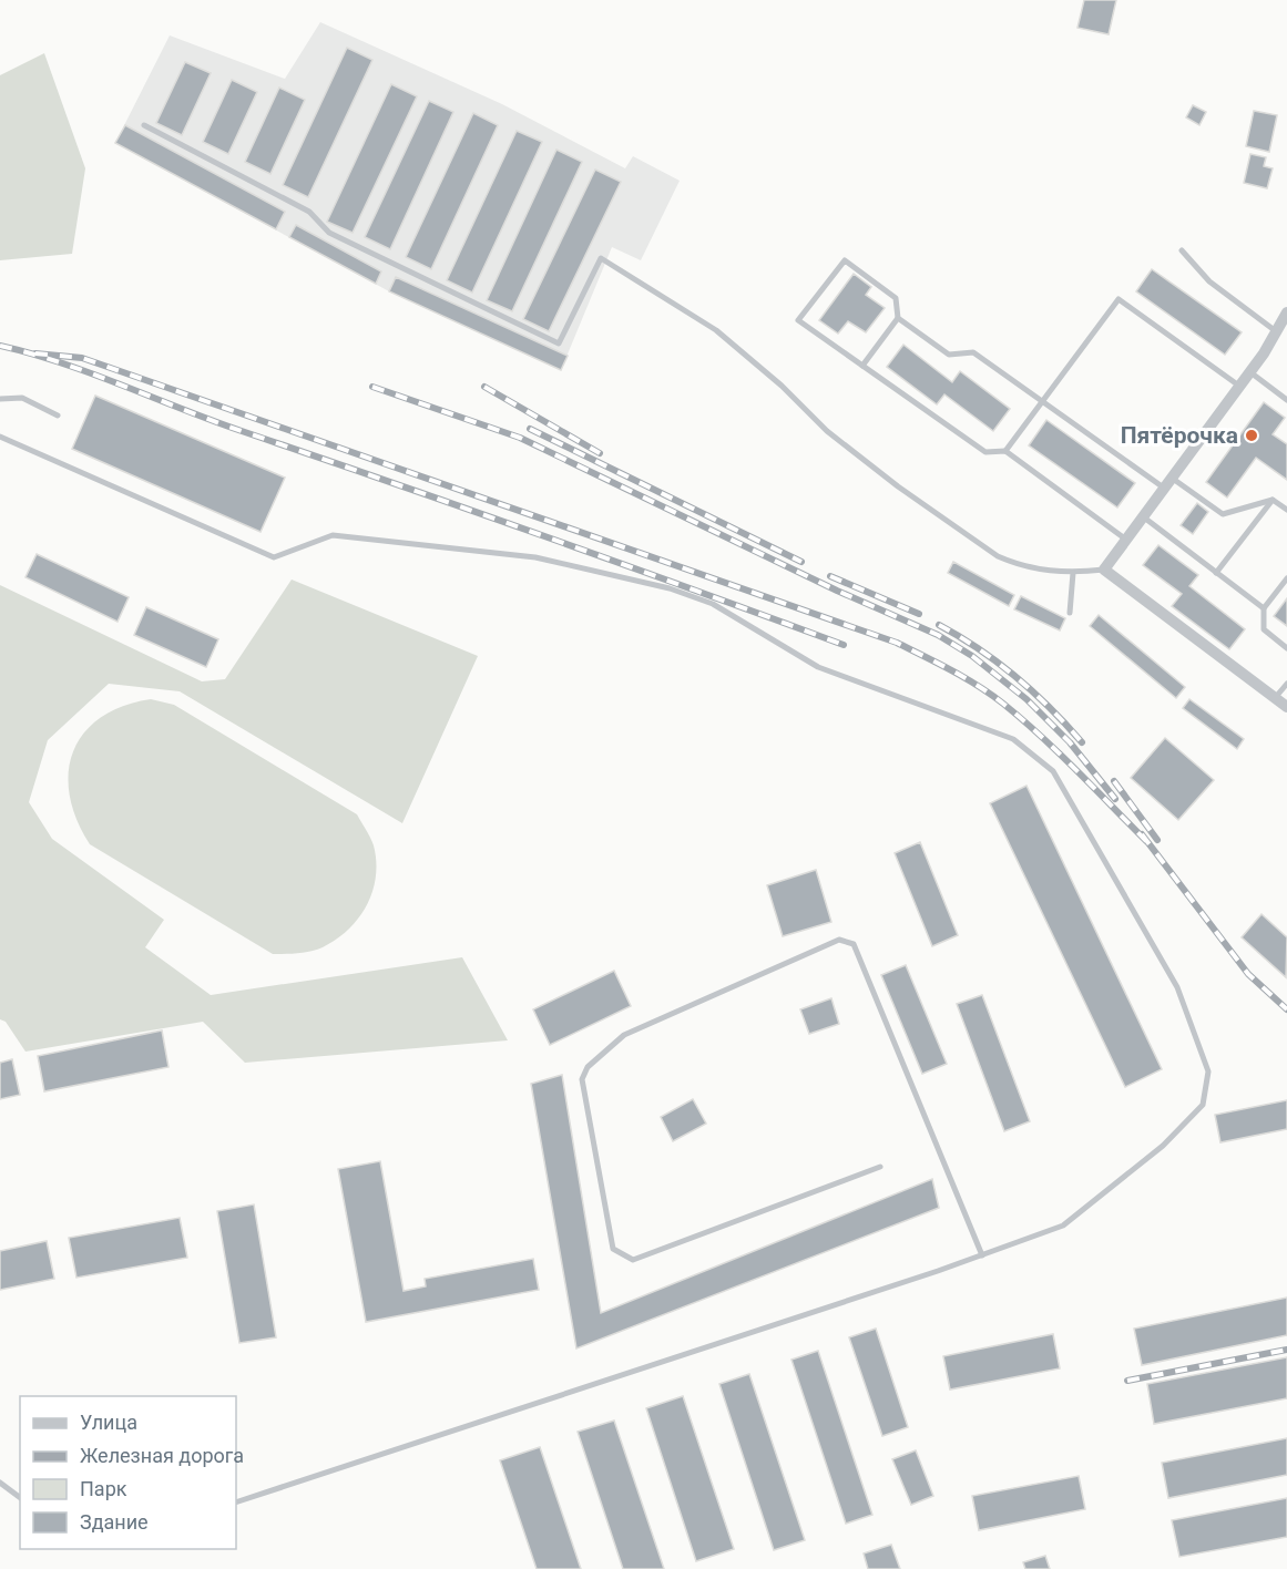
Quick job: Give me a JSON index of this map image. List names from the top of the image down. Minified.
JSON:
{"places":["Пятёрочка"],"legend":["Улица","Железная дорога","Парк","Здание"]}
